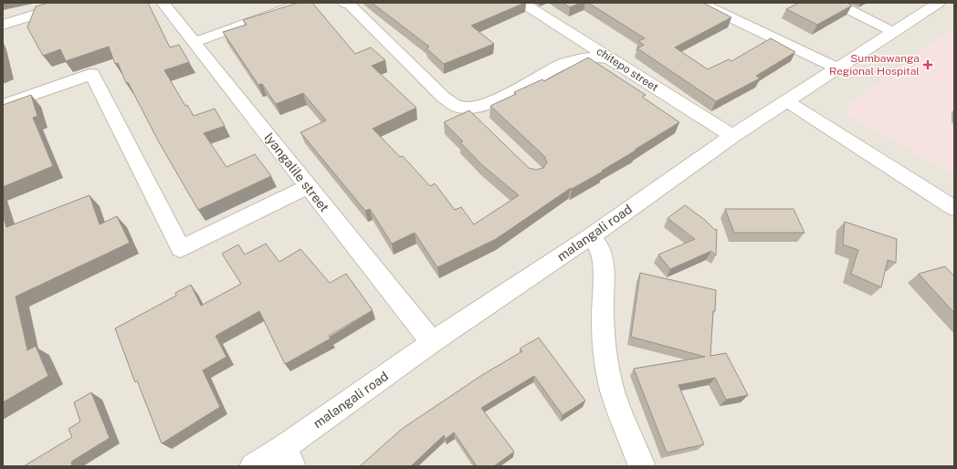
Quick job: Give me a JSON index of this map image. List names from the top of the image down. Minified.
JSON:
{"streets":{"street":["chitepo street","lyangalile street","malangali road"]},"crossings":[["chitepo street","malangali road"],["lyangalile street","malangali road"]],"places":{"health":["Sumbawanga Regional Hospital"]}}
